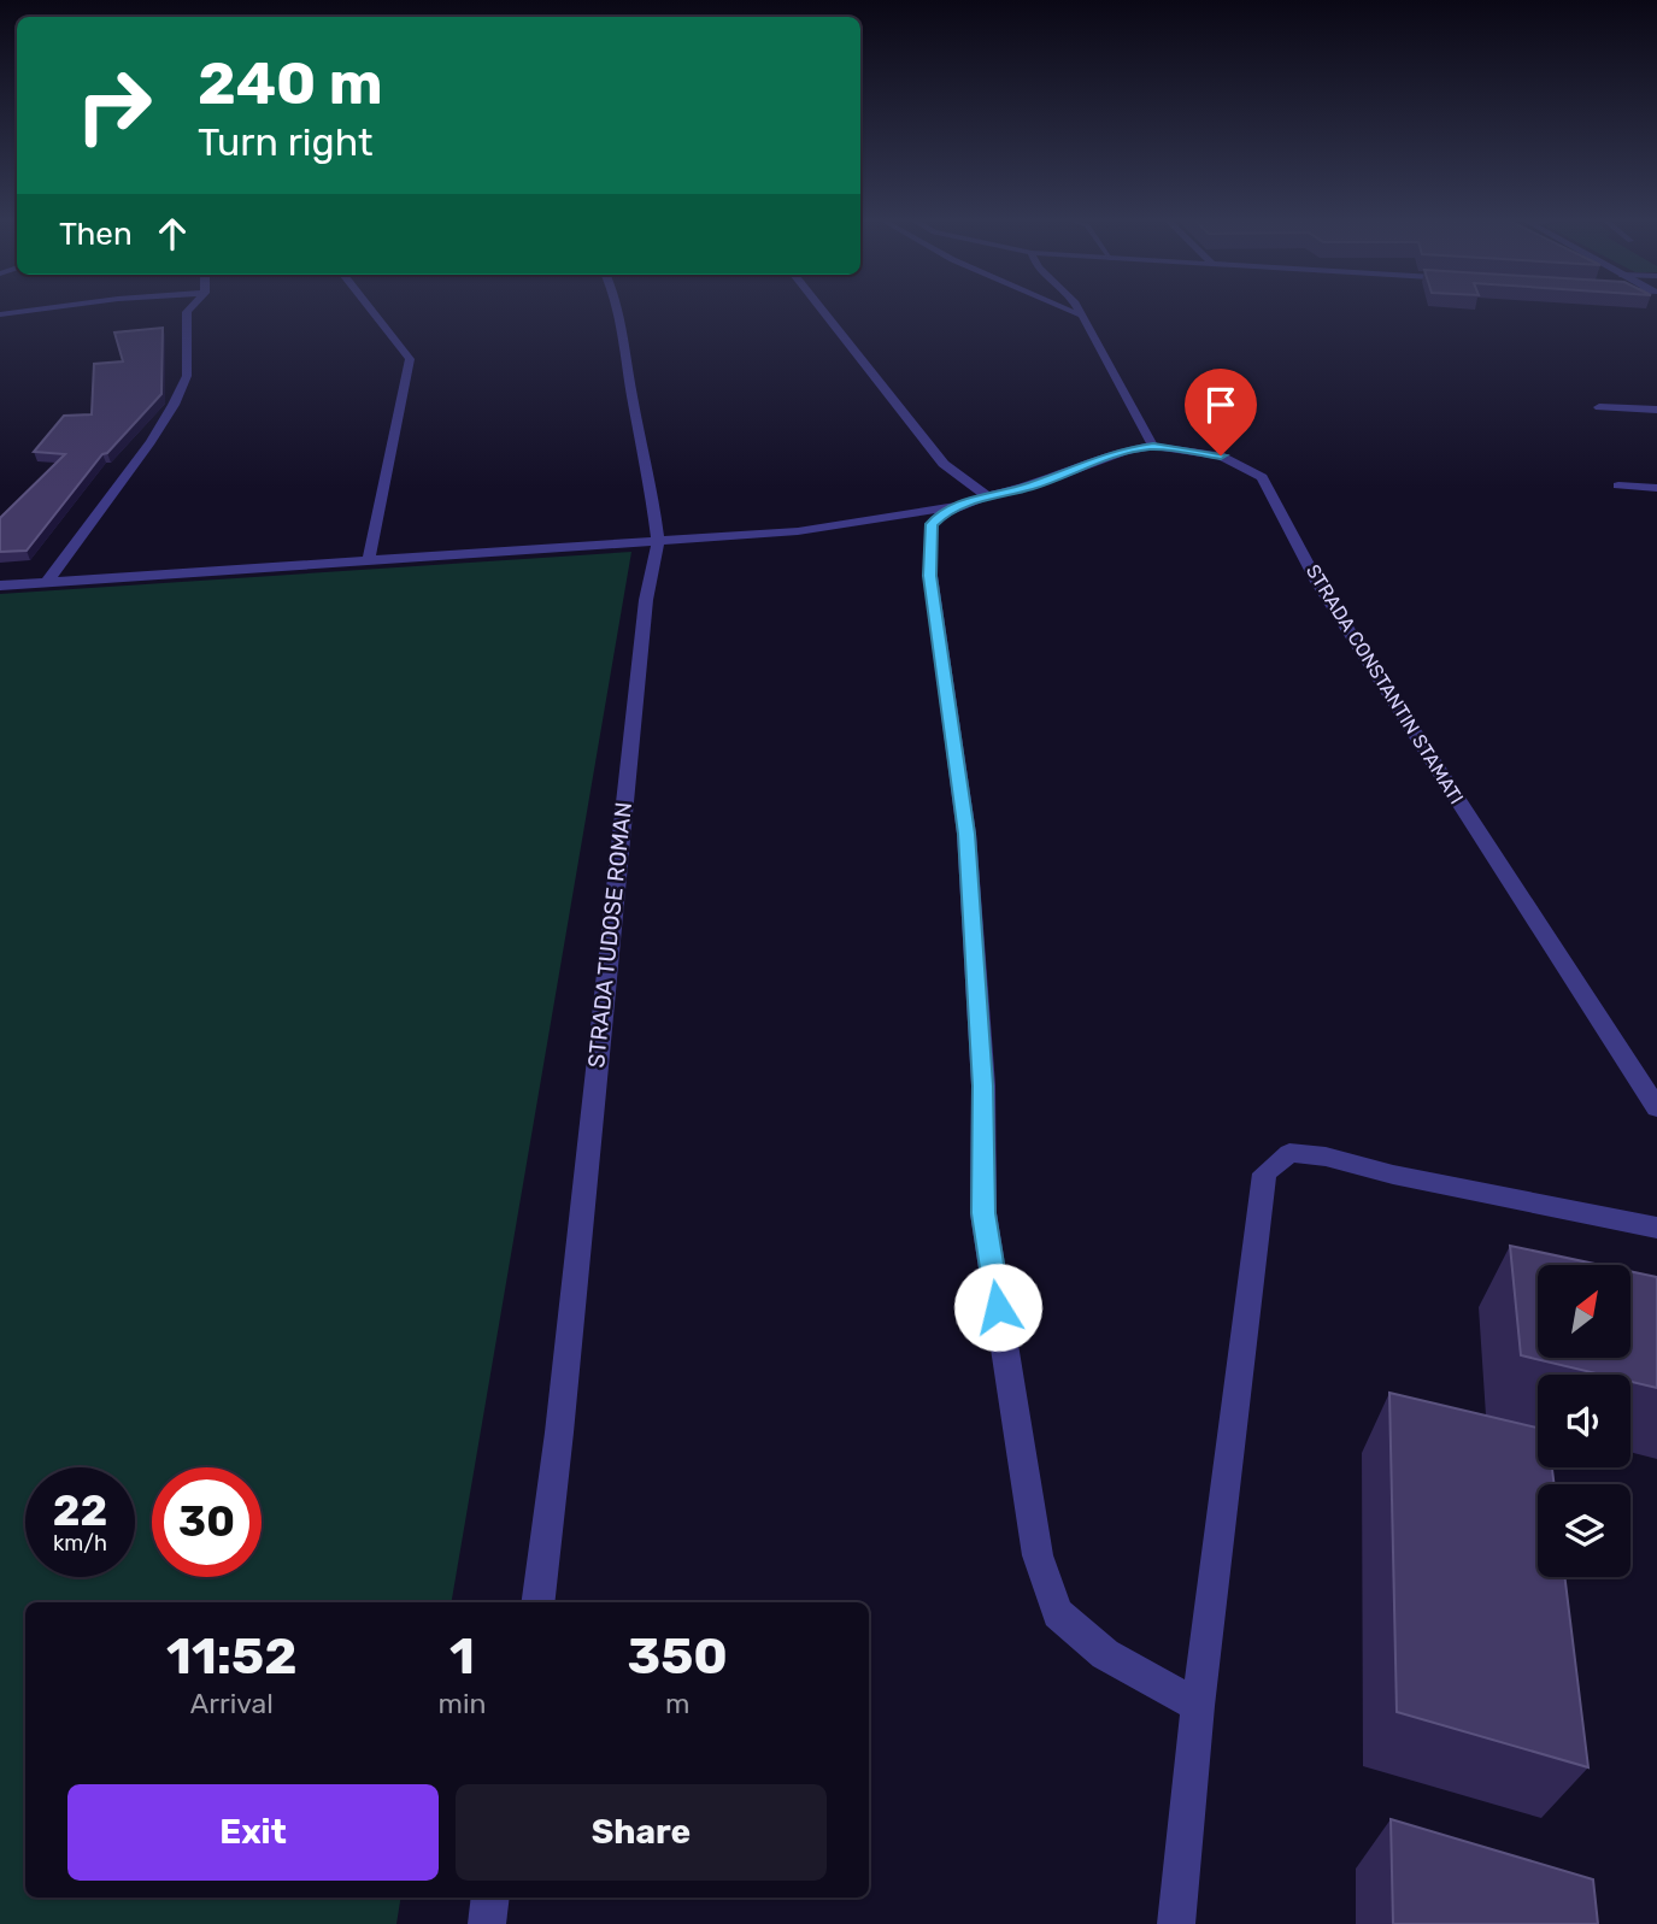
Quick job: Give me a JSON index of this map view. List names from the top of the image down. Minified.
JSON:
{"streets":{"street":["STRADA CONSTANTIN STAMATI","STRADA TUDOSE ROMAN"]},"north":"top right","page":{"turn":["240 m","Turn right"],"then":"Then","speed":"22 km/h","limit":"30","eta":["11:52","Arrival","1","min","350","m"],"buttons":["Exit","Share"]}}
